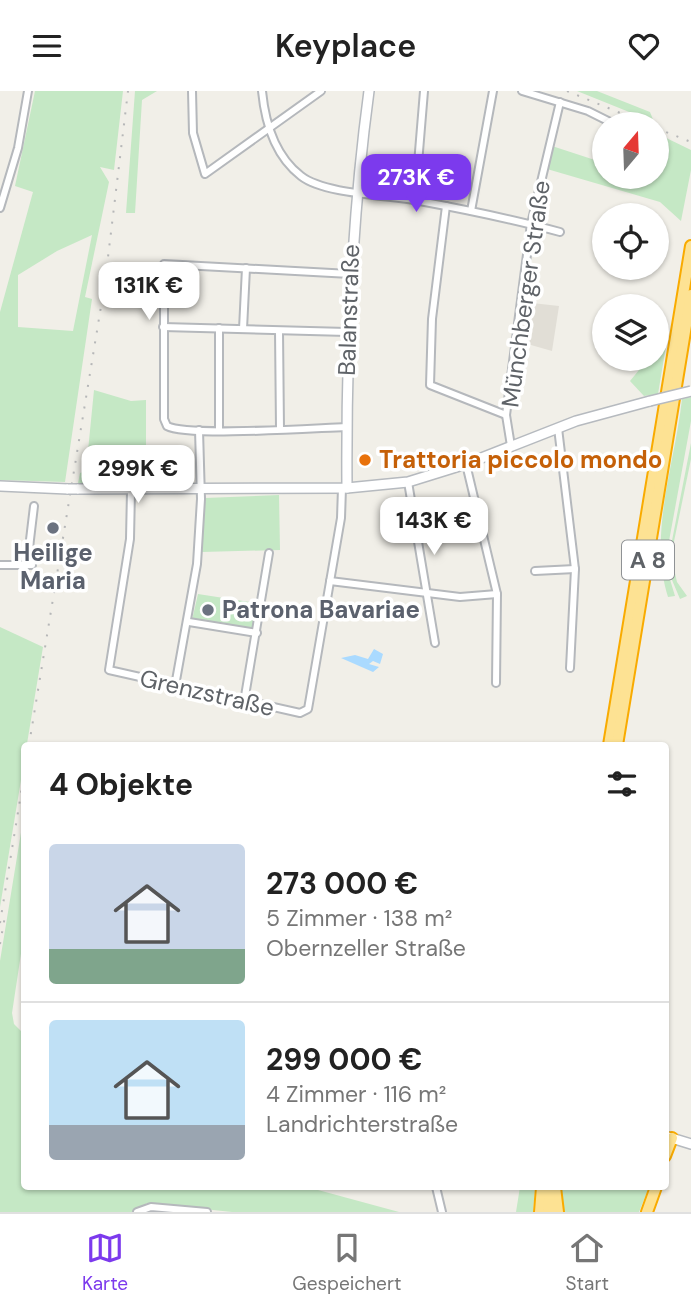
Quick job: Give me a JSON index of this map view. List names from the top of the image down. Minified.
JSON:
{"streets":{"highway":["A 8"],"street":["Münchberger Straße","Balanstraße","Grenzstraße"]},"crossings":[["Balanstraße","Grenzstraße"]],"places":["Trattoria piccolo mondo","Heilige Maria","Patrona Bavariae"],"north":"top","page":{"header":"Keyplace","price":["273K €","131K €","299K €","143K €"],"heading":"4 Objekte","list":[{"name":"273 000 €","note":"5 Zimmer · 138 m² · Obernzeller Straße"},{"name":"299 000 €","note":"4 Zimmer · 116 m² · Landrichterstraße"}],"tabs":["Karte","Gespeichert","Start"]}}
